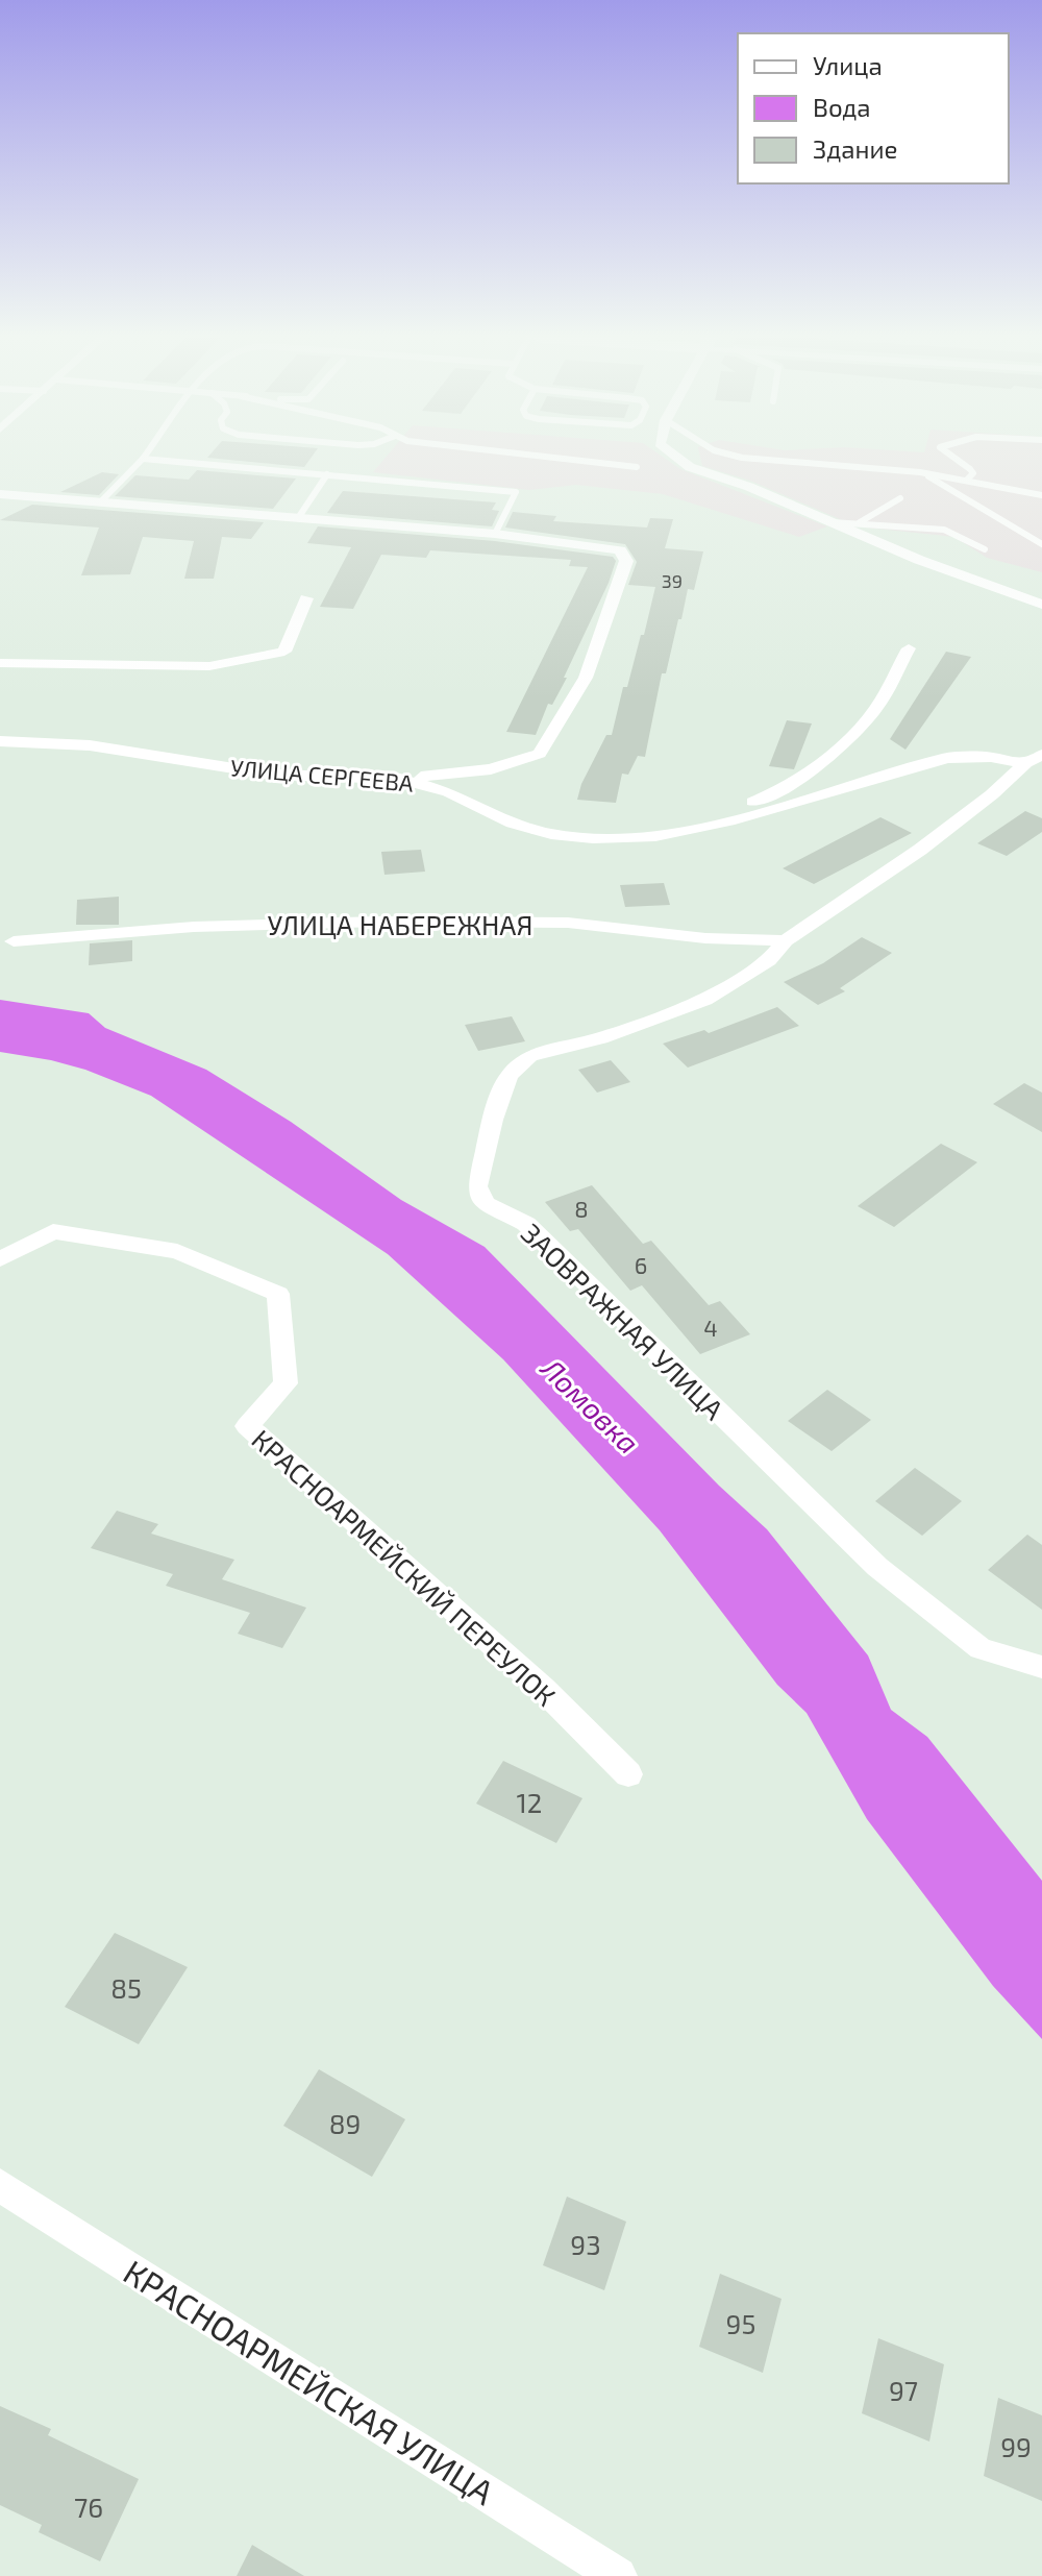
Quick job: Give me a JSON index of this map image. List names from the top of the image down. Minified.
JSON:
{"streets":{"street":["УЛИЦА СЕРГЕЕВА","УЛИЦА НАБЕРЕЖНАЯ","ЗАОВРАЖНАЯ УЛИЦА","КРАСНОАРМЕЙСКИЙ ПЕРЕУЛОК","КРАСНОАРМЕЙСКАЯ УЛИЦА"]},"crossings":[["УЛИЦА СЕРГЕЕВА","ЗАОВРАЖНАЯ УЛИЦА"],["УЛИЦА НАБЕРЕЖНАЯ","ЗАОВРАЖНАЯ УЛИЦА"]],"water":["Ломовка"],"house_numbers":["39","8","6","4","12","85","89","93","95","97","99","76"],"legend":["Улица","Вода","Здание"]}
